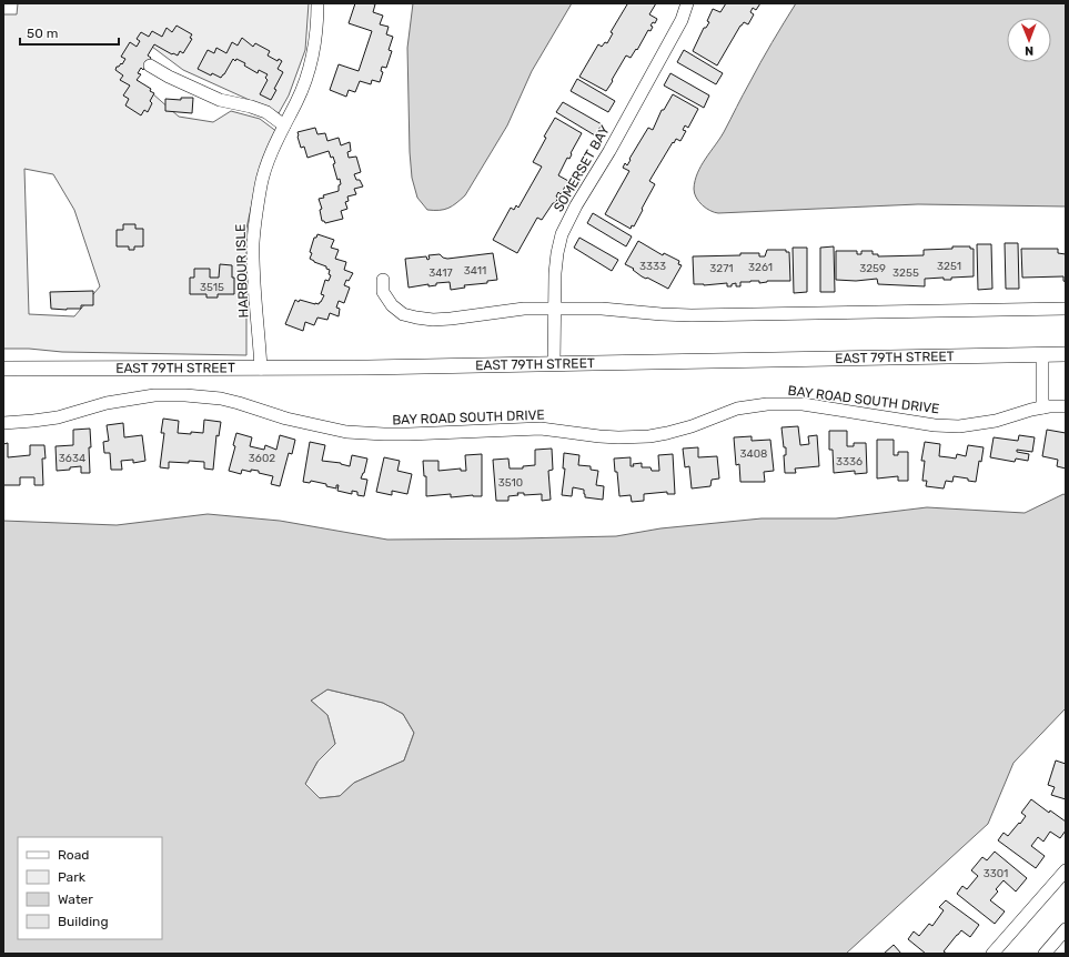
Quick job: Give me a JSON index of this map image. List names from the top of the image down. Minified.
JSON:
{"streets":{"street":["SOMERSET BAY","HARBOUR ISLE","EAST 79TH STREET","BAY ROAD SOUTH DRIVE"]},"crossings":[["SOMERSET BAY","EAST 79TH STREET"],["HARBOUR ISLE","EAST 79TH STREET"]],"house_numbers":["3333","3251","3261","3271","3259","3411","3417","3255","3515","3408","3634","3602","3336","3510","3301"],"legend":["Road","Park","Water","Building"],"scale_bar":"50 m","north":"bottom"}
